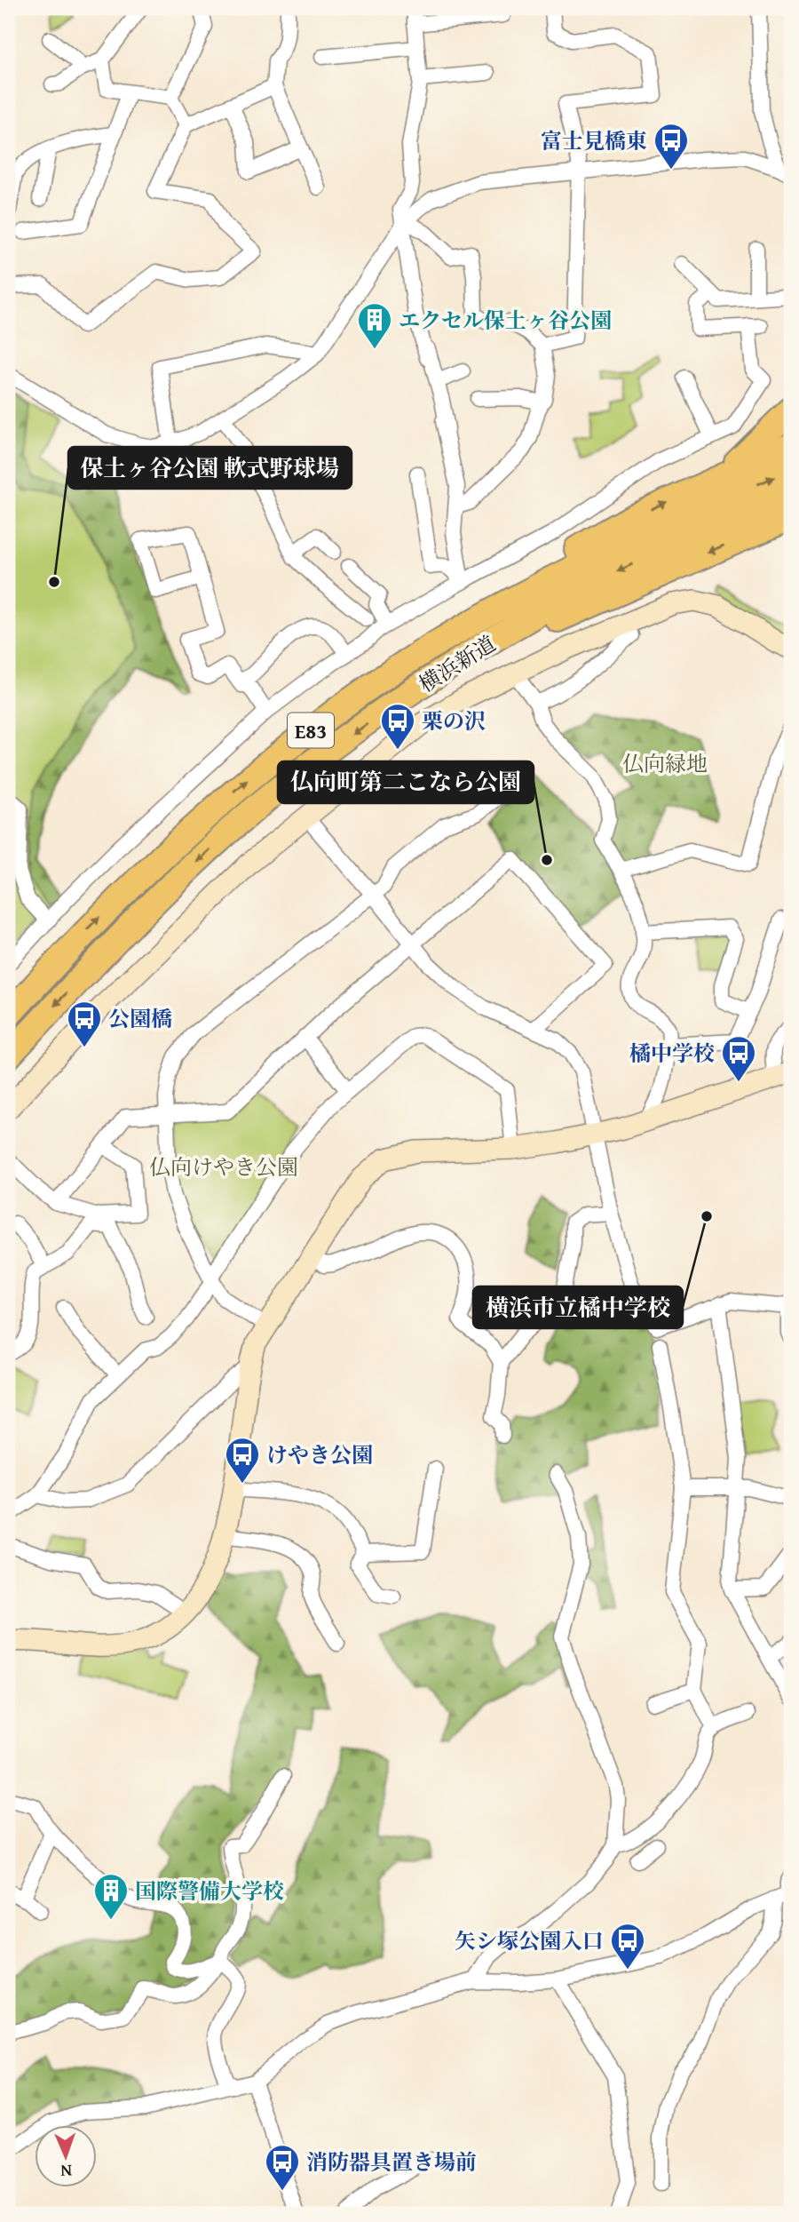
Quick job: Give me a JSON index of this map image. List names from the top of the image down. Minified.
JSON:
{"streets":{"highway":["横浜新道","E83"]},"parks":["仏向緑地","仏向けやき公園"],"places":{"bus stop":["富士見橋東","栗の沢","公園橋","橘中学校","けやき公園","矢シ塚公園入口","消防器具置き場前"],"building":["エクセル保土ヶ谷公園","国際警備大学校"],"other":["保土ヶ谷公園 軟式野球場","仏向町第二こなら公園","横浜市立橘中学校"]},"north":"bottom"}
